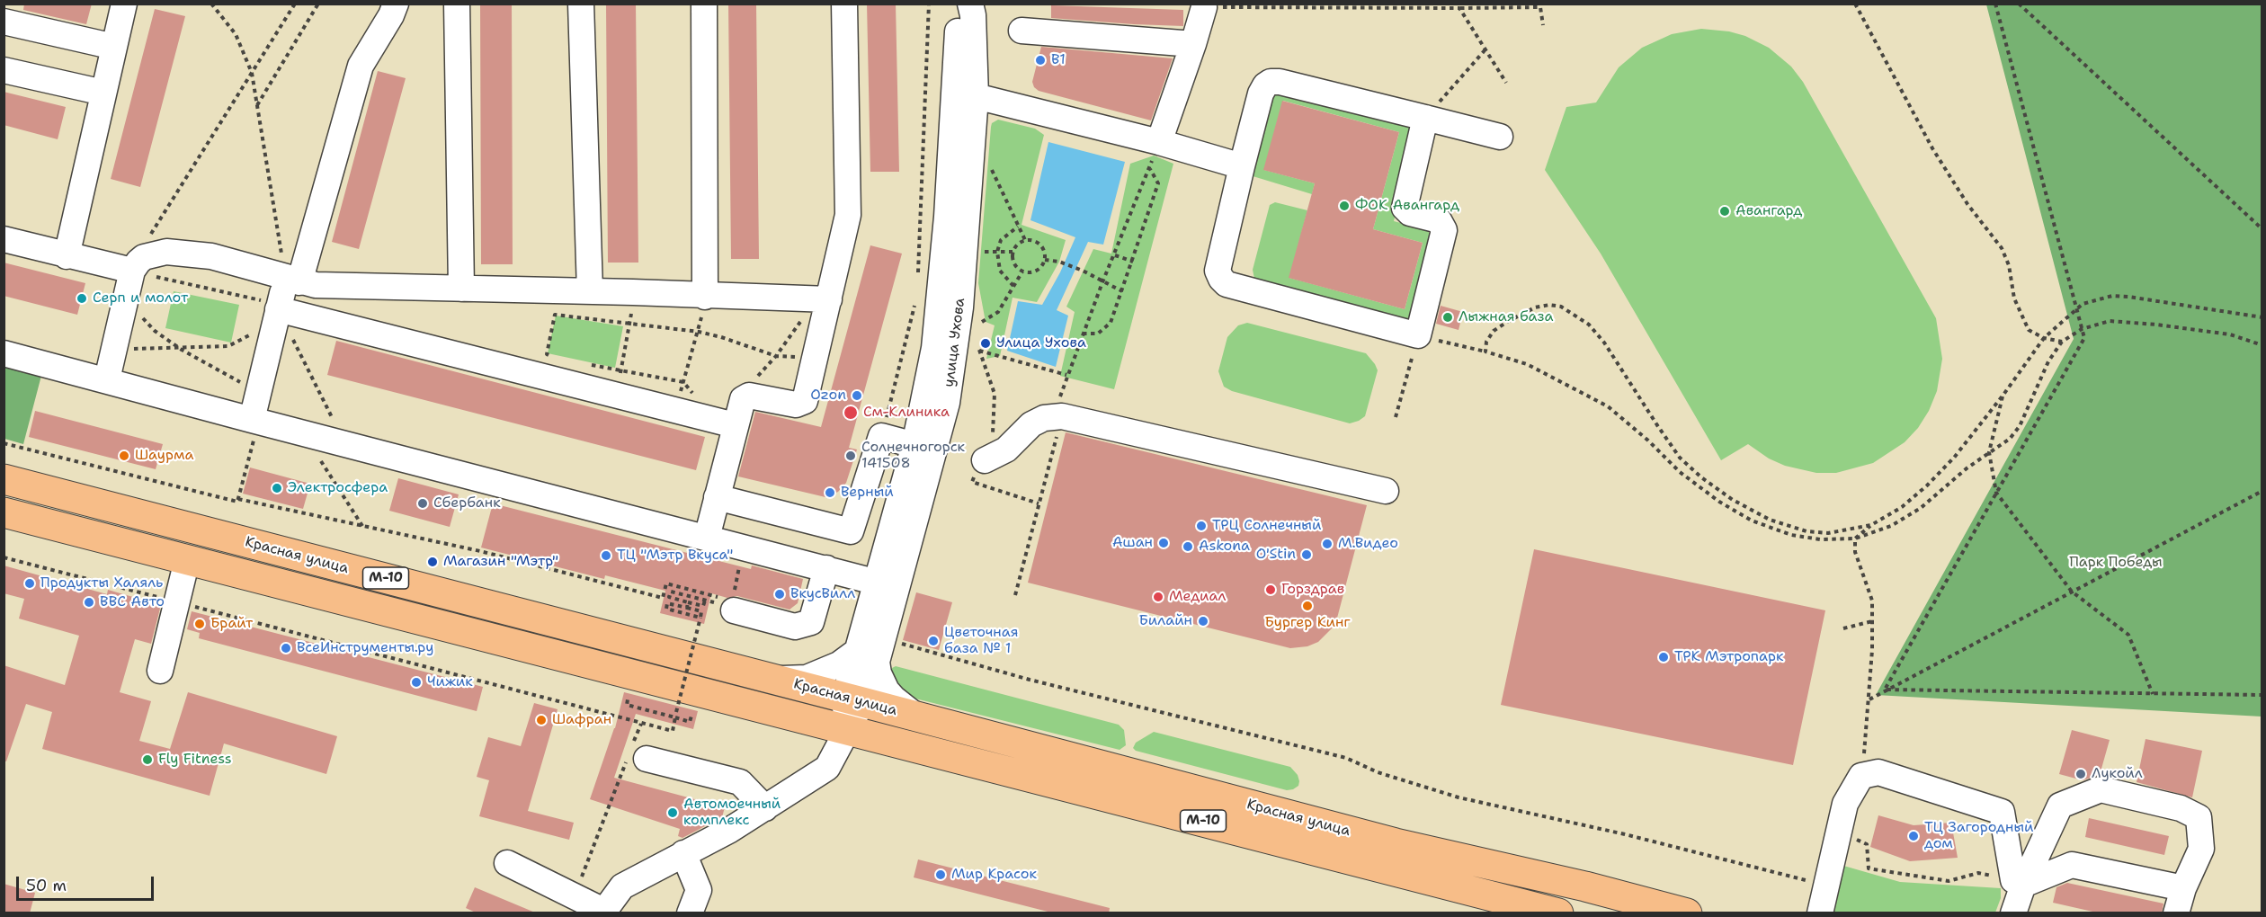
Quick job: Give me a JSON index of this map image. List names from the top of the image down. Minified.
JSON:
{"streets":{"highway":["Красная улица","М-10"],"street":["улица Ухова"]},"crossings":[["улица Ухова","Красная улица"]],"parks":["Парк Победы"],"places":["В1","ФОК Авангард","Авангард","Серп и молот","Лыжная база","Улица Ухова","Ozon","См-Клиника","Шаурма","Солнечногорск 141508","Электросфера","Верный","Сбербанк","ТРЦ Солнечный","Ашан","М.Видео","Askona","O'Stin","ТЦ \"Мэтр Вкуса\"","Магазин \"Мэтр\"","Продукты Халяль","Горздрав","ВкусВилл","Медиал","ВВС Авто","Бургер Кинг","Билайн","Брайт","Цветочная база № 1","ВсеИнструменты.ру","ТРК Мэтропарк","Чижик","Шафран","Fly Fitness","Лукойл","Автомоечный комплекс","ТЦ Загородный дом","Мир Красок"],"scale_bar":"50 m"}
